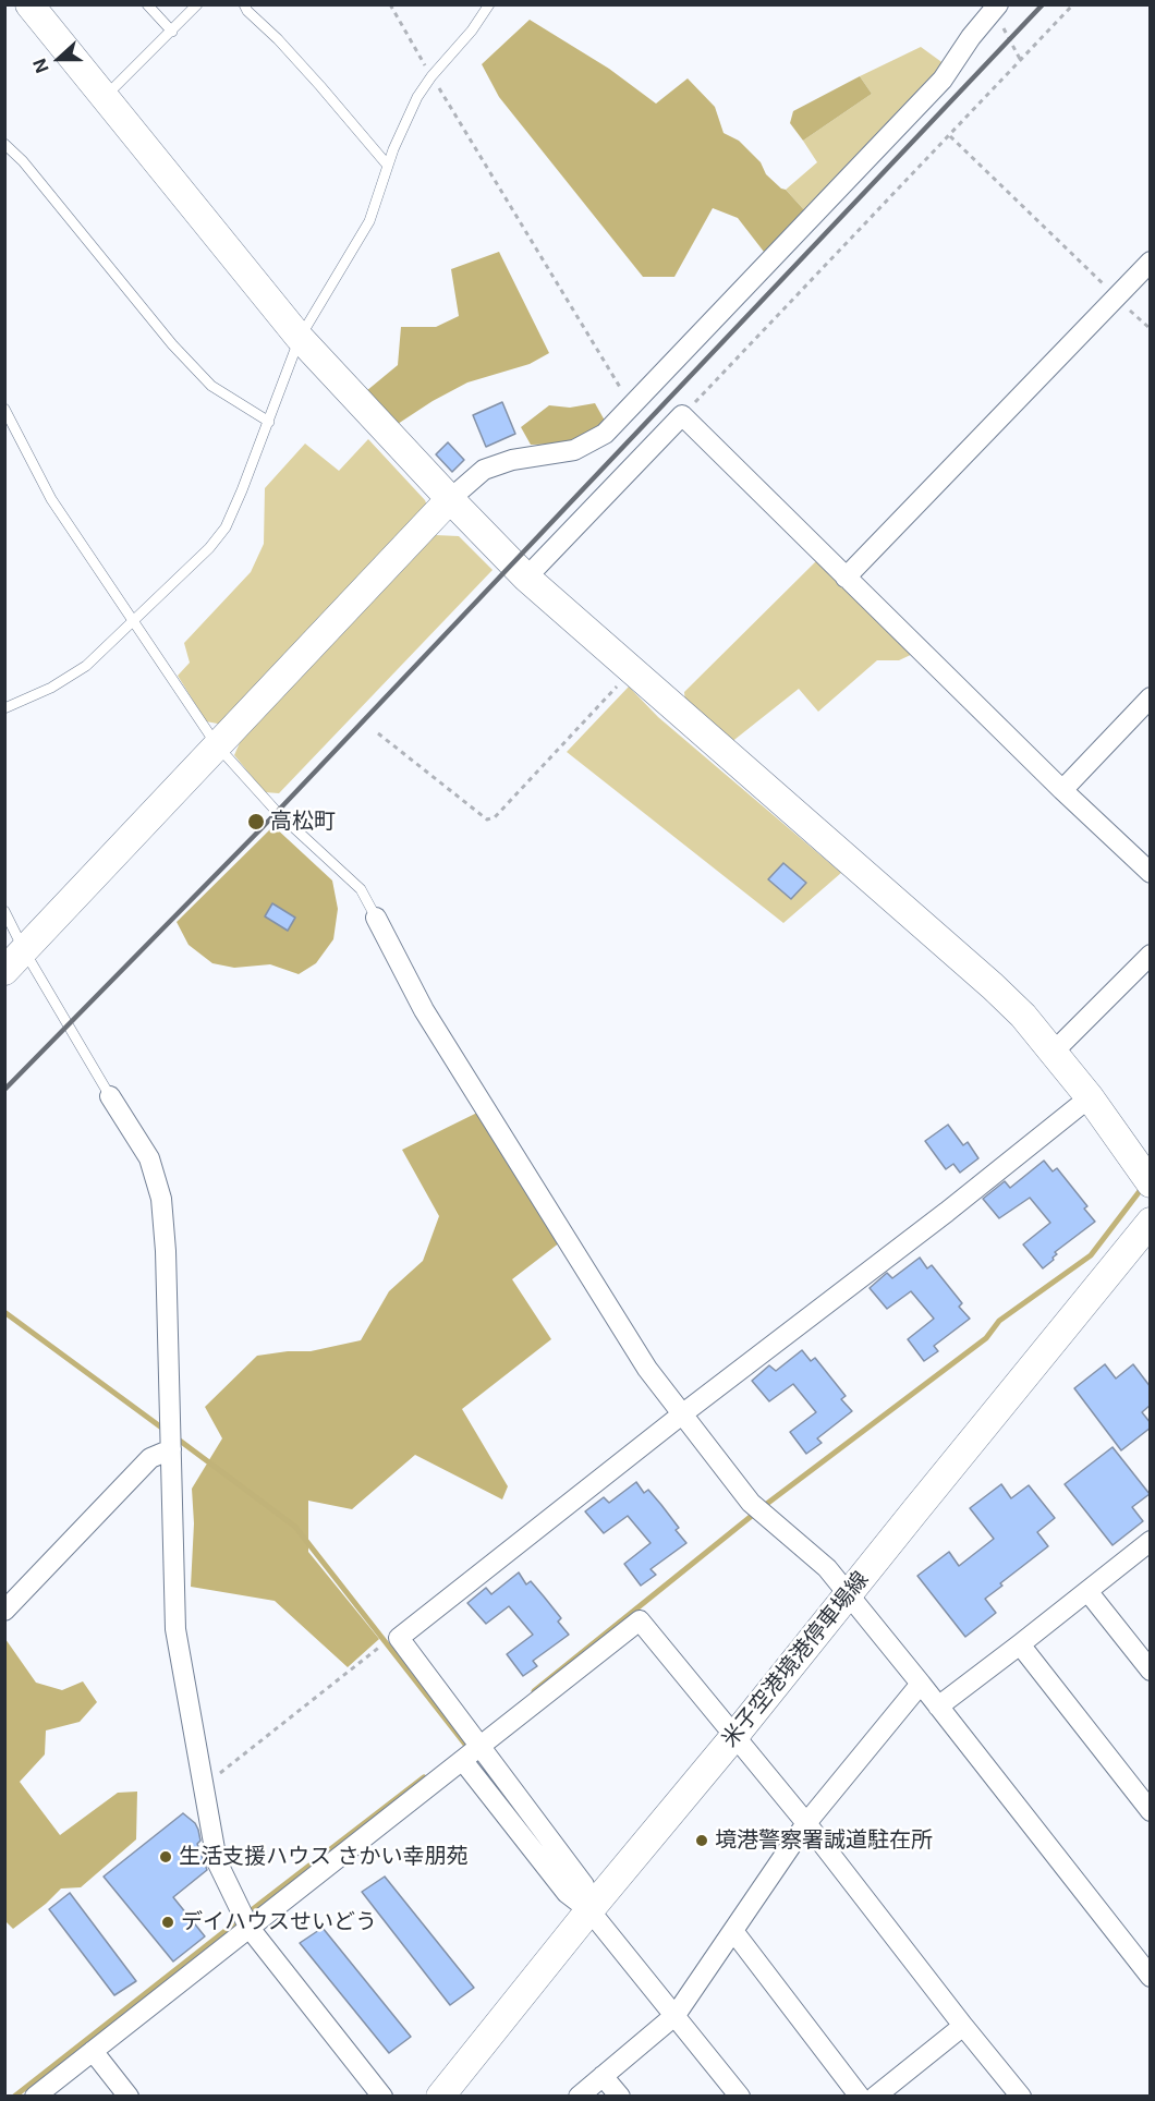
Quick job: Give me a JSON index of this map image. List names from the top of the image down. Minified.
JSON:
{"streets":{"street":["米子空港境港停車場線"]},"places":["高松町","境港警察署誠道駐在所","生活支援ハウス さかい幸朋苑","デイハウスせいどう"],"north":"left"}
